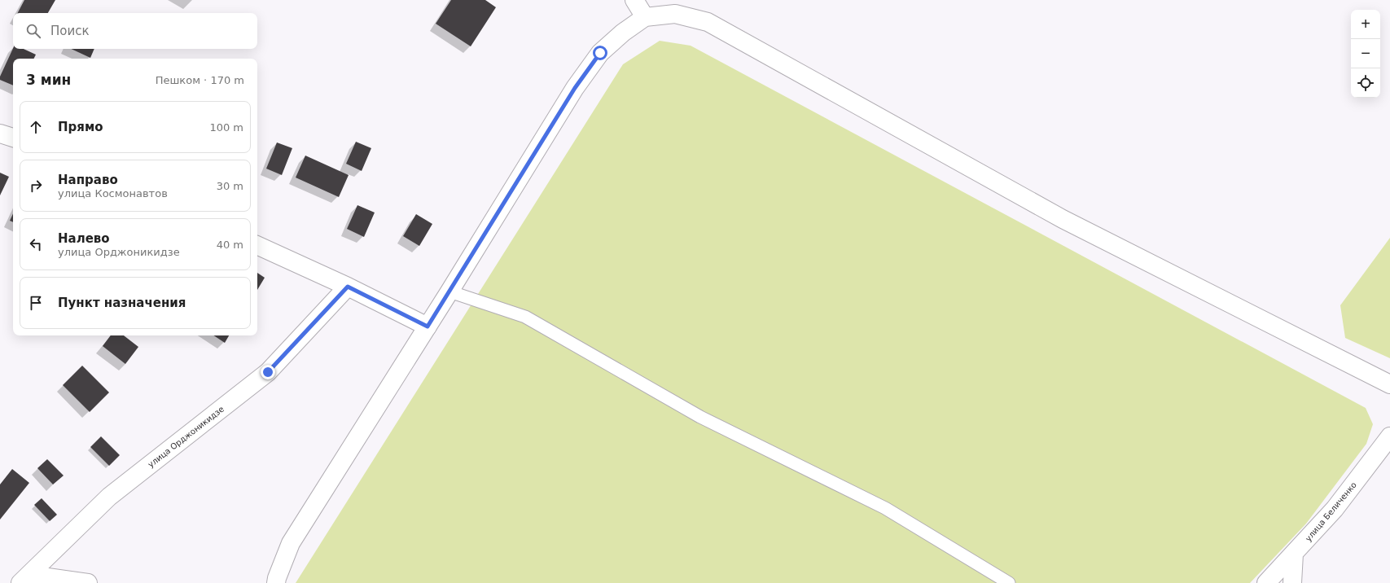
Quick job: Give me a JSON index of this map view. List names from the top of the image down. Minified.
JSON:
{"streets":{"street":["улица Орджоникидзе","улица Беличенко"]},"page":{"map_buttons":["+","−"],"search":"Поиск","heading":["3 мин","Пешком · 170 m"],"list":[["Прямо","100 m"],["Направо","улица Космонавтов","30 m"],["Налево","улица Орджоникидзе","40 m"],"Пункт назначения"]}}
